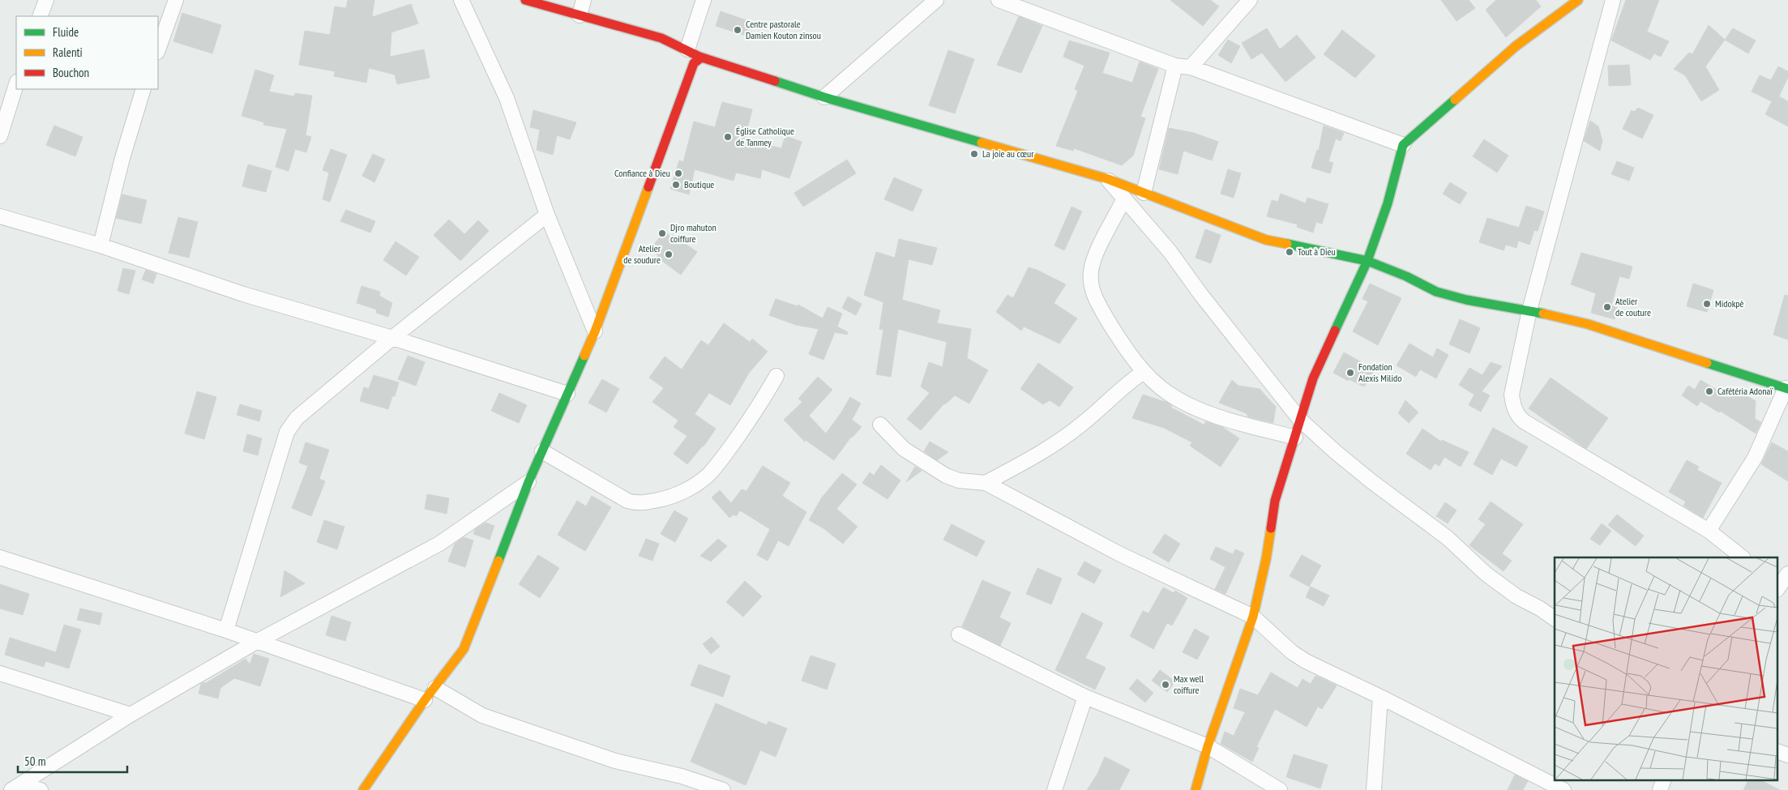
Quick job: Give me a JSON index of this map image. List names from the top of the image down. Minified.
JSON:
{"places":["Centre pastorale Damien Kouton zinsou","Église Catholique de Tanmey","La joie au cœur","Confiance à Dieu","Boutique","Djro mahuton coiffure","Tout à Dieu","Atelier de soudure","Midokpè","Atelier de couture","Fondation Alexis Milido","Cafétéria Adonaï","Max well coiffure"],"legend":["Fluide","Ralenti","Bouchon"],"scale_bar":"50 m"}
